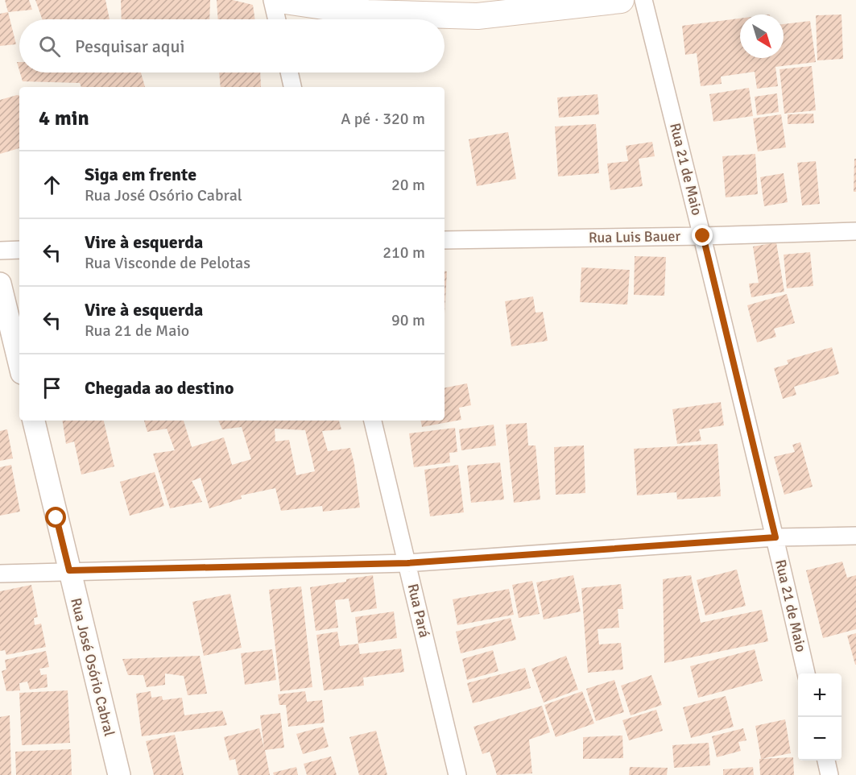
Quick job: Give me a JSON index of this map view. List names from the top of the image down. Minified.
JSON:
{"streets":{"street":["Rua 21 de Maio","Rua Luis Bauer","Rua Pará","Rua José Osório Cabral"]},"crossings":[["Rua 21 de Maio","Rua Luis Bauer"]],"north":"bottom right","page":{"search":"Pesquisar aqui","heading":["4 min","A pé · 320 m"],"list":[["Siga em frente","Rua José Osório Cabral","20 m"],["Vire à esquerda","Rua Visconde de Pelotas","210 m"],["Vire à esquerda","Rua 21 de Maio","90 m"],"Chegada ao destino"],"map_buttons":["+","−"]}}
